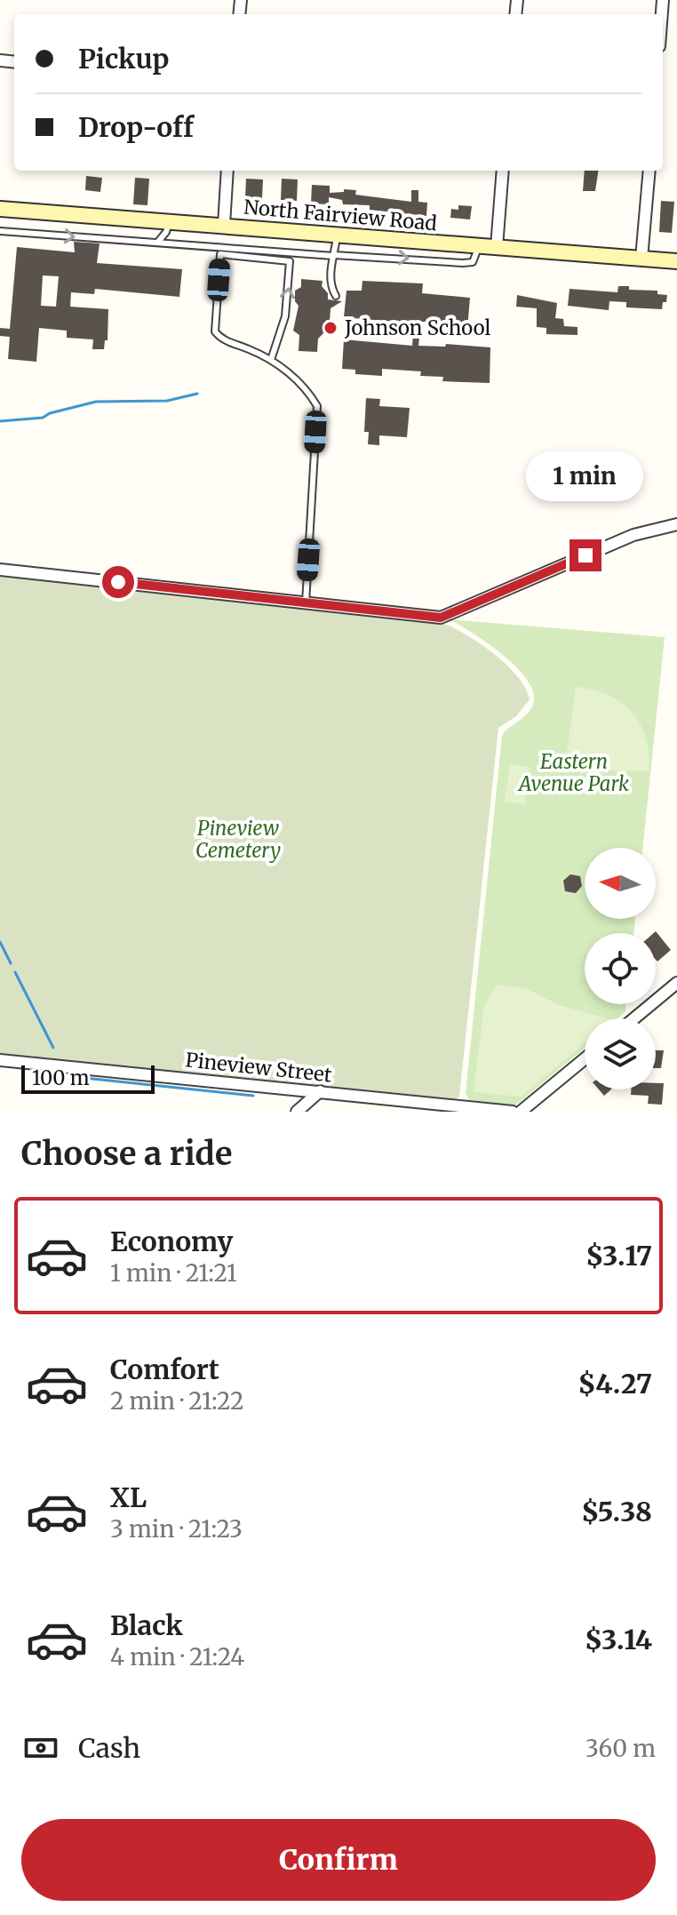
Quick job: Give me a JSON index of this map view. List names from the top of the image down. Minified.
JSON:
{"streets":{"main road":["North Fairview Road"],"street":["Pineview Street"]},"parks":["Eastern Avenue Park","Pineview Cemetery"],"places":["Johnson School"],"scale_bar":"100 m","north":"left","page":{"banner":["Pickup","Drop-off"],"bubble":"1 min","scale":"100 m","heading":"Choose a ride","list":[{"name":"Economy","note":"1 min · 21:21","value":"$3.17"},{"name":"Comfort","note":"2 min · 21:22","value":"$4.27"},{"name":"XL","note":"3 min · 21:23","value":"$5.38"},{"name":"Black","note":"4 min · 21:24","value":"$3.14"}],"pay":["Cash","360 m"],"buttons":"Confirm"}}
